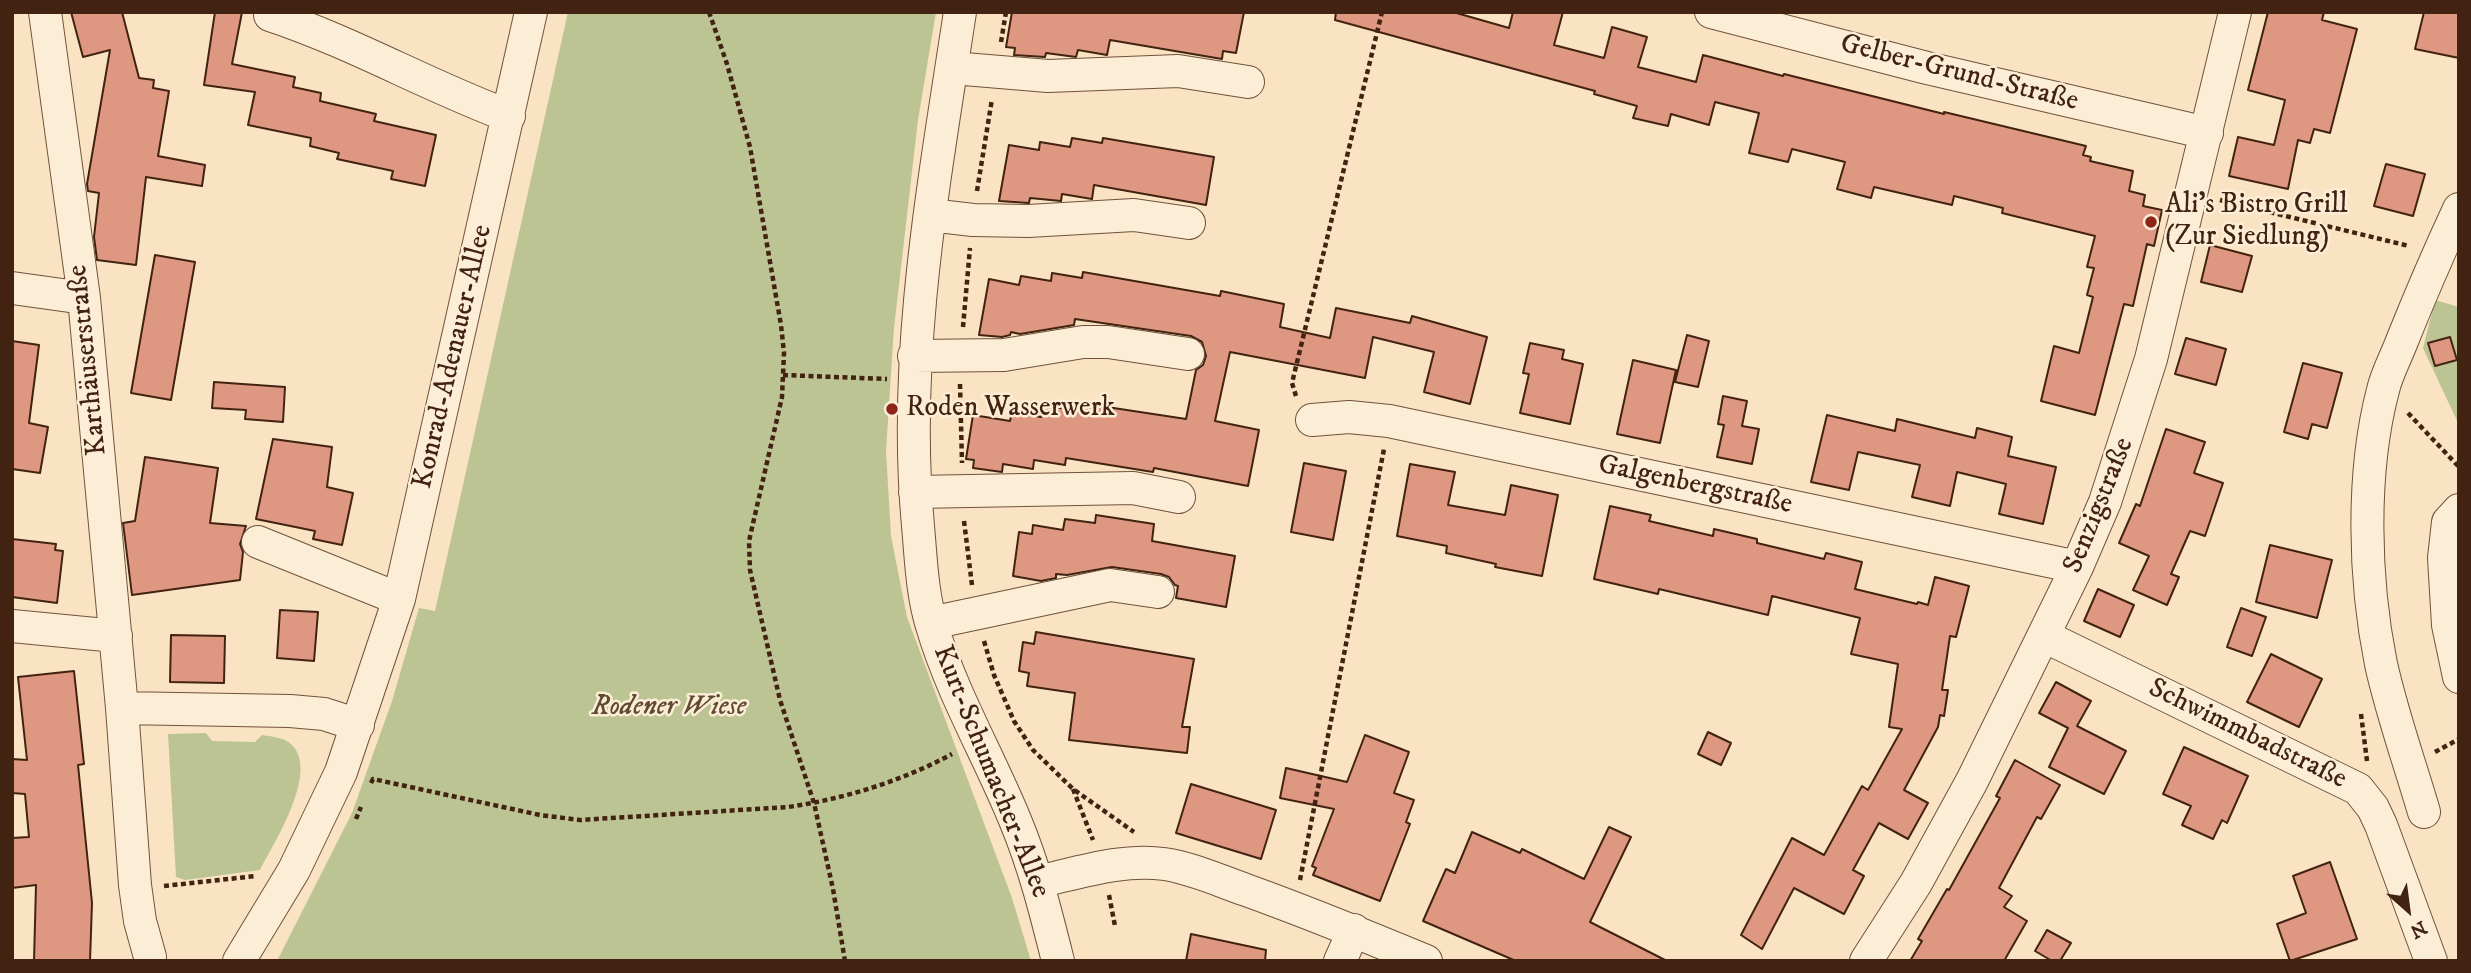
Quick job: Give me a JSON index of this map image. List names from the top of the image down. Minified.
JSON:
{"streets":{"street":["Gelber-Grund-Straße","Konrad-Adenauer-Allee","Karthäuserstraße","Galgenbergstraße","Senzigstraße","Schwimmbadstraße","Kurt-Schumacher-Allee"]},"crossings":[["Gelber-Grund-Straße","Senzigstraße"],["Galgenbergstraße","Senzigstraße"],["Senzigstraße","Schwimmbadstraße"]],"parks":["Rodener Wiese"],"places":["Ali's Bistro Grill (Zur Siedlung)","Roden Wasserwerk"],"north":"bottom right"}
